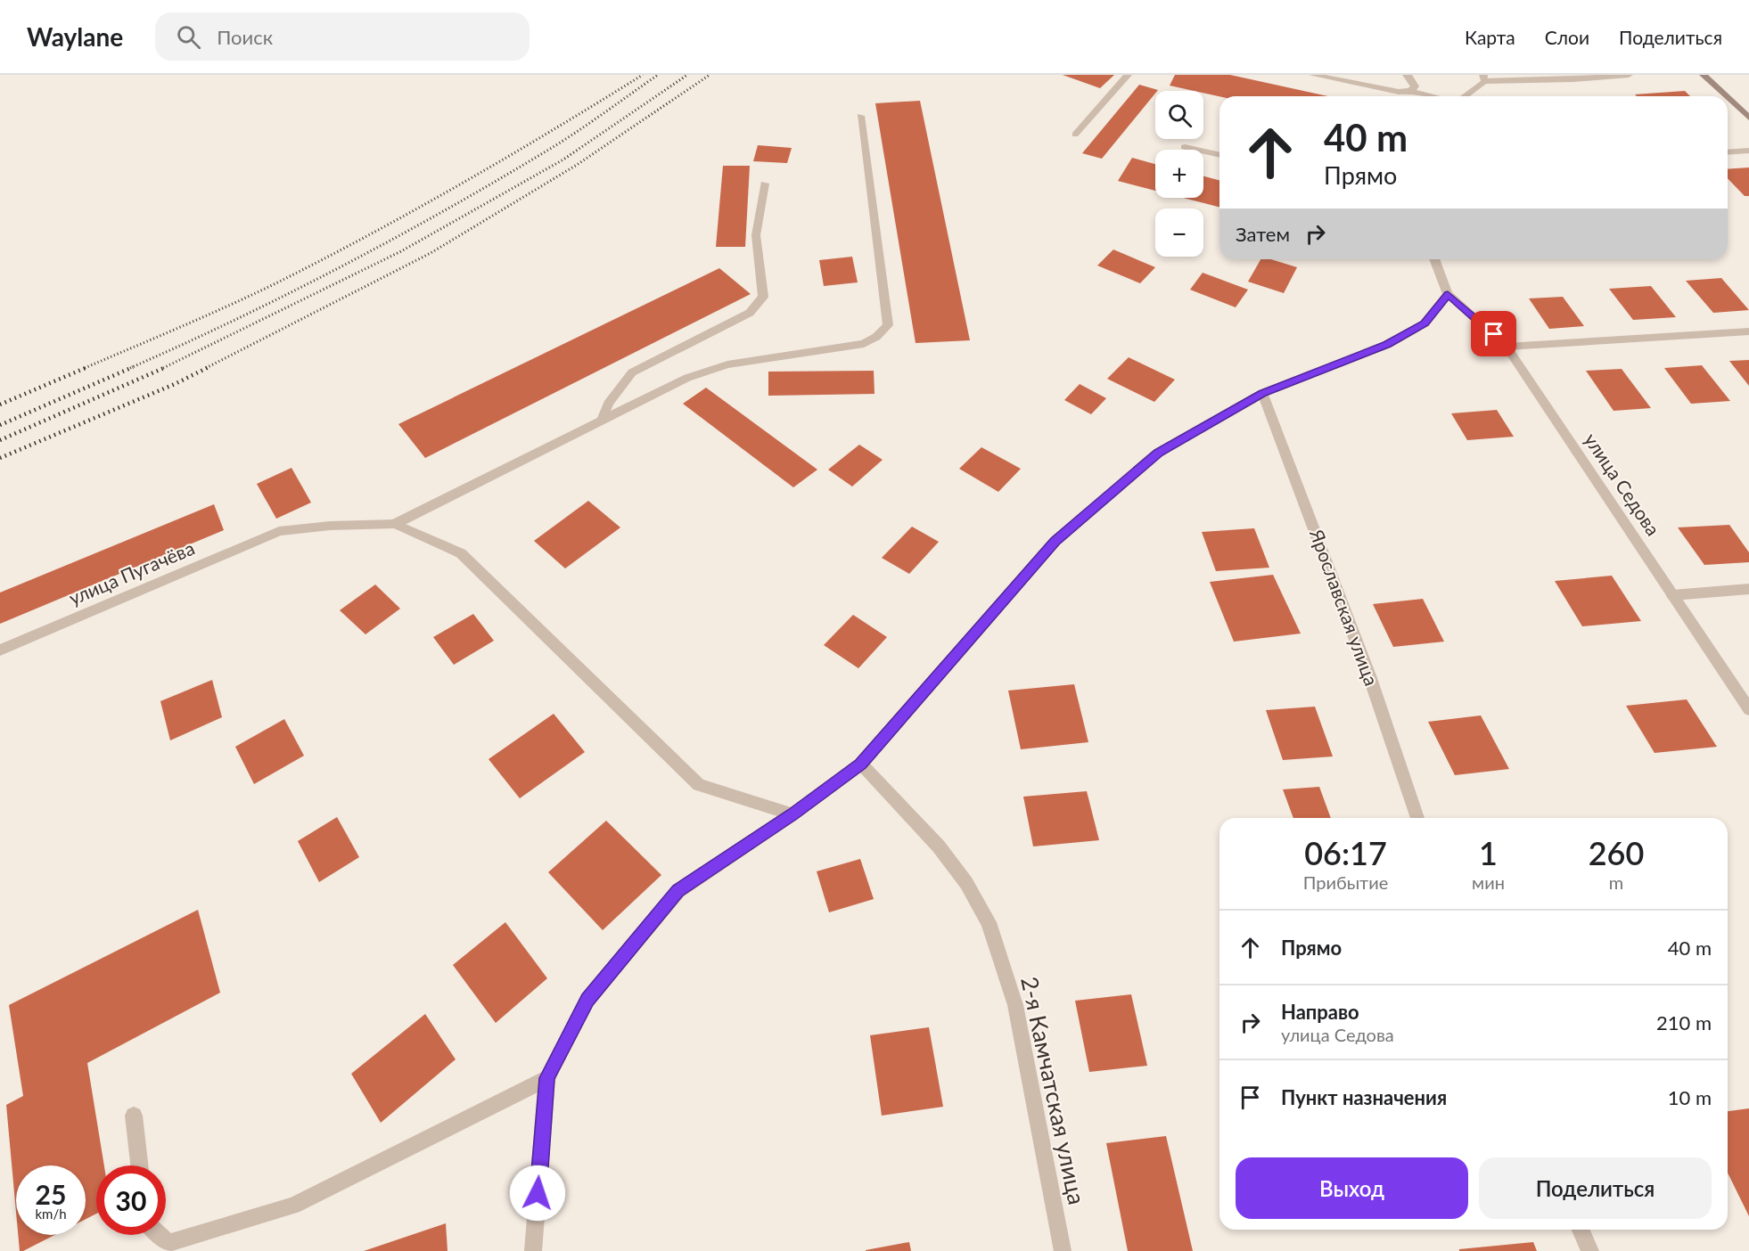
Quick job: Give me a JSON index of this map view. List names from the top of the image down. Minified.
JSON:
{"streets":{"street":["улица Седова","улица Пугачёва","Ярославская улица","2-я Камчатская улица"]},"page":{"header":"Waylane","search":"Поиск","nav":["Карта","Слои","Поделиться"],"map_buttons":["+","−"],"turn":["40 m","Прямо"],"then":"Затем","eta":["06:17","Прибытие","1","мин","260","m"],"list":[{"name":"Прямо","value":"40 m"},{"name":"Направо","note":"улица Седова","value":"210 m"},{"name":"Пункт назначения","value":"10 m"}],"buttons":["Выход","Поделиться"],"speed":"25 km/h","limit":"30"}}
